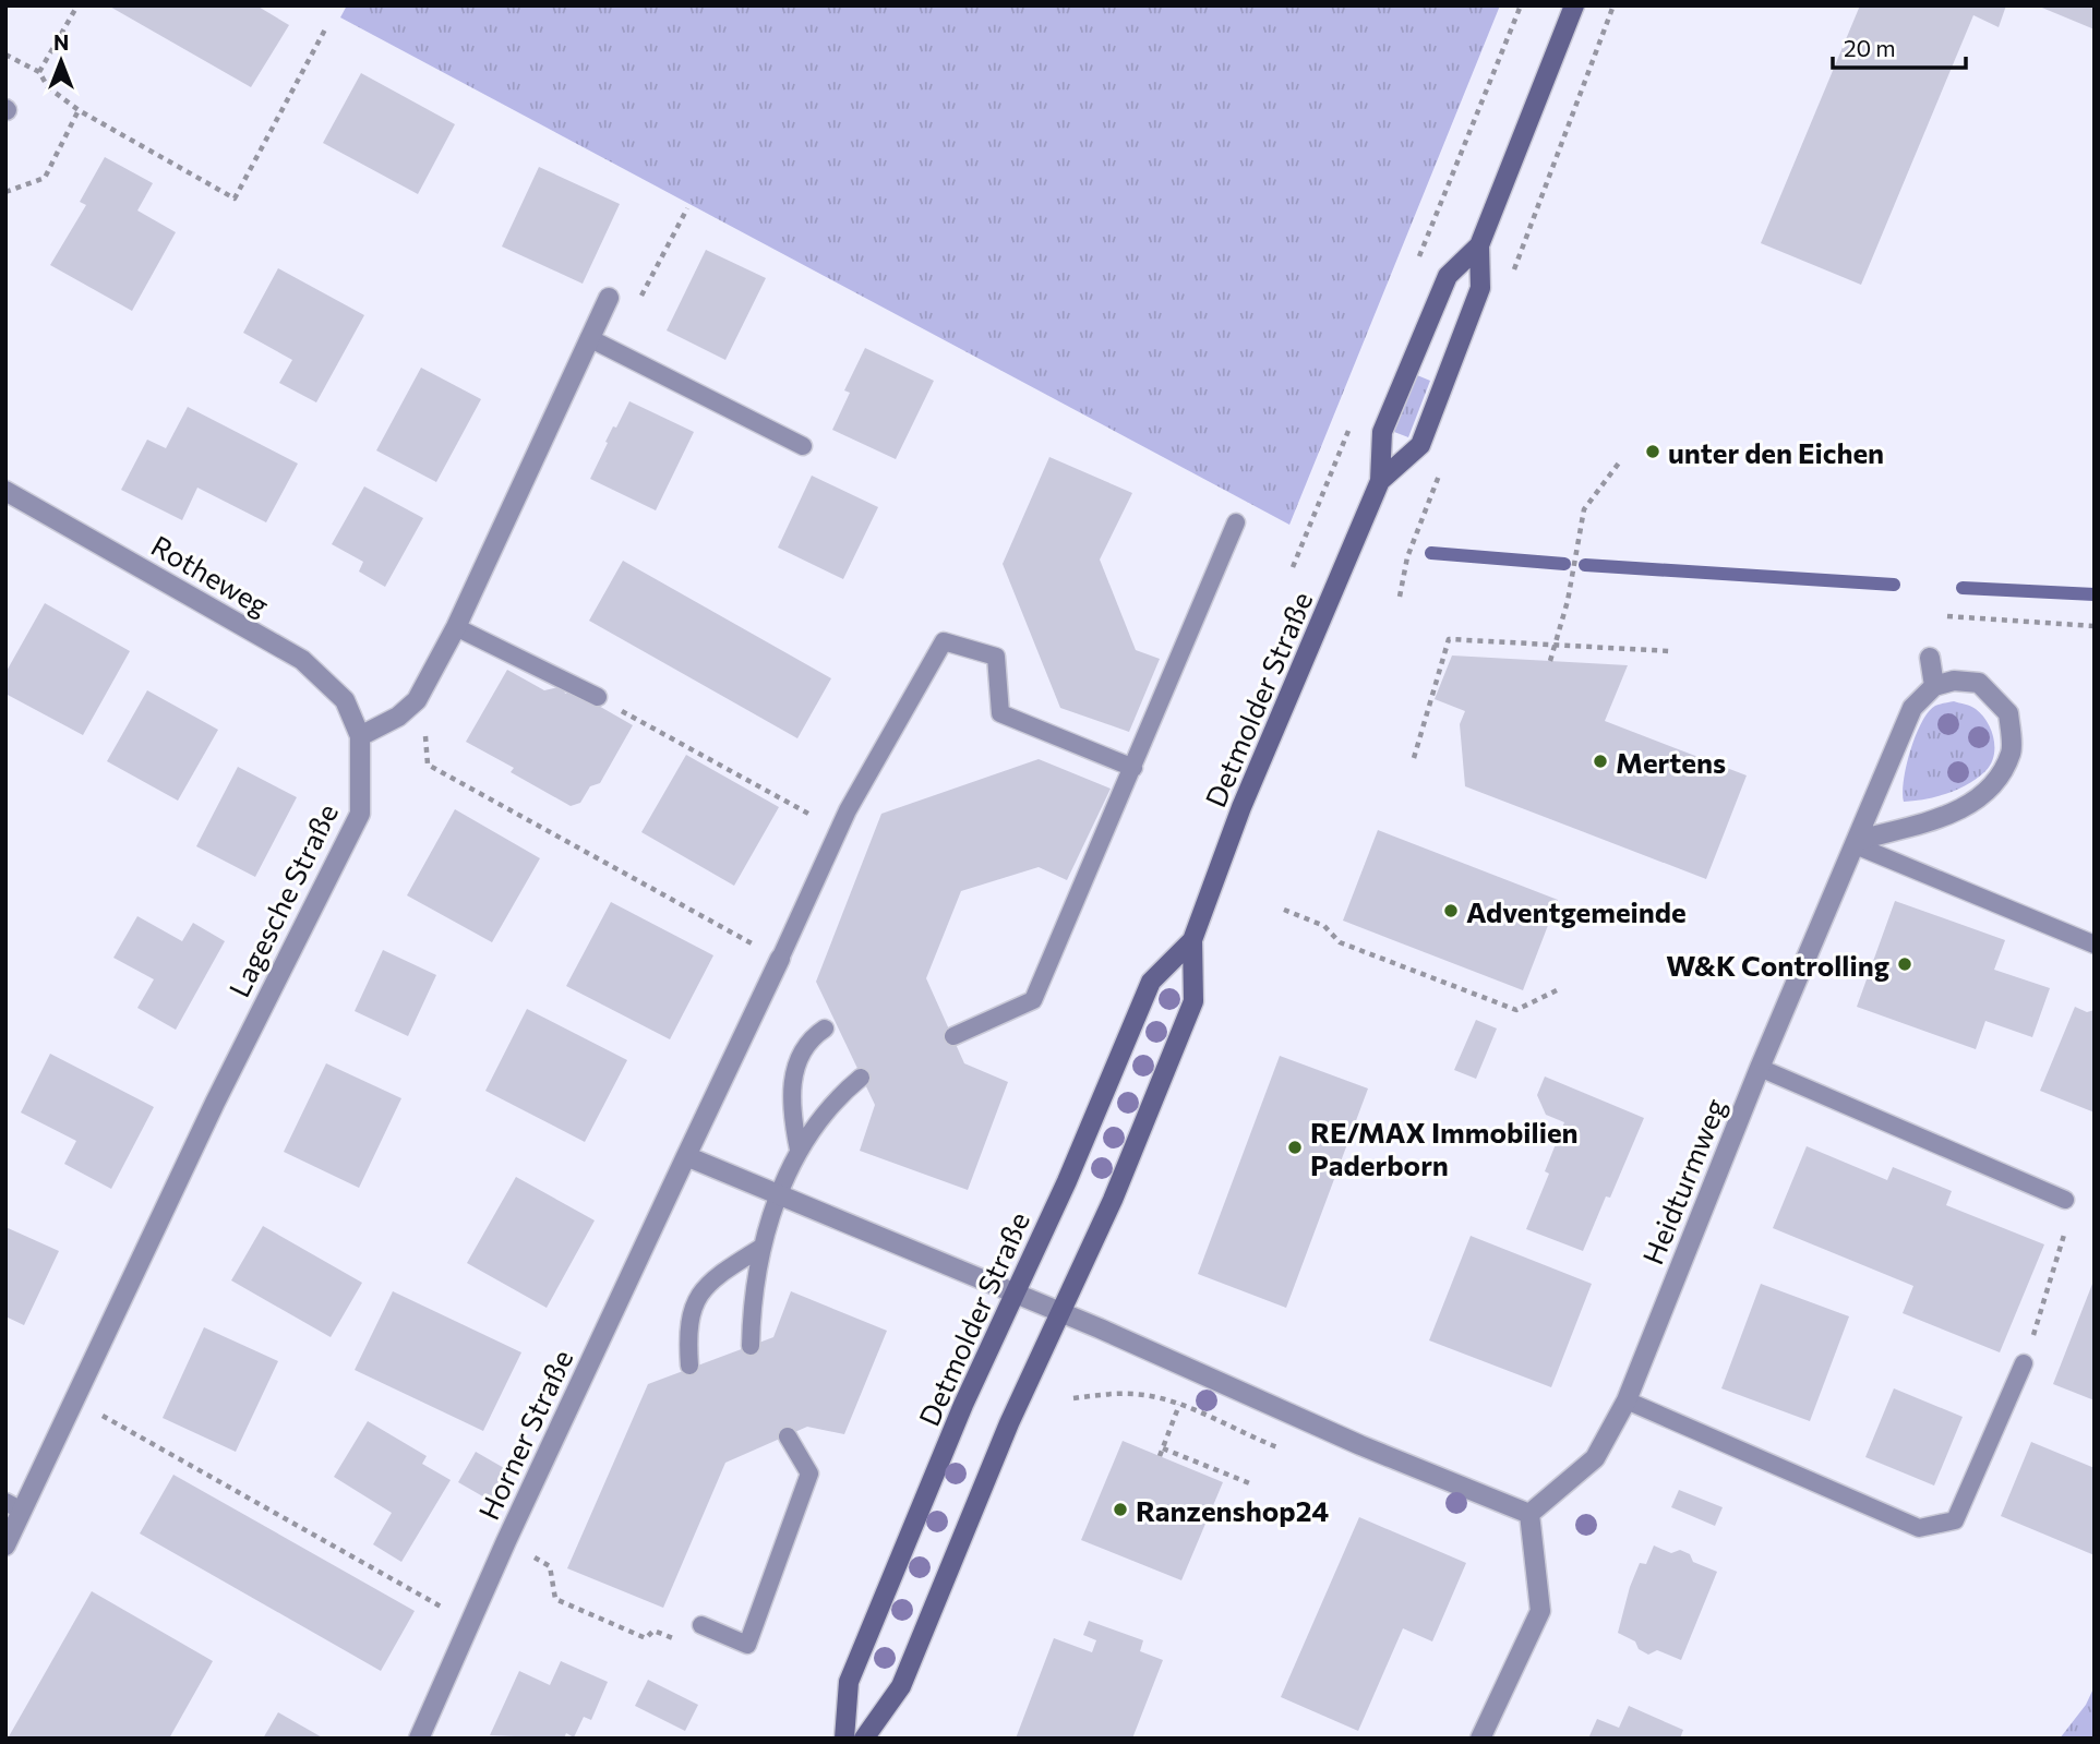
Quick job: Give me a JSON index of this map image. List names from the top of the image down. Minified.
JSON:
{"streets":{"main road":["Detmolder Straße"],"street":["Rotheweg","Lagesche Straße","Heidturmweg","Horner Straße"]},"crossings":[["Rotheweg","Lagesche Straße"]],"places":["unter den Eichen","Mertens","Adventgemeinde","W&K Controlling","RE/MAX Immobilien Paderborn","Ranzenshop24"],"scale_bar":"20 m","north":"top"}
